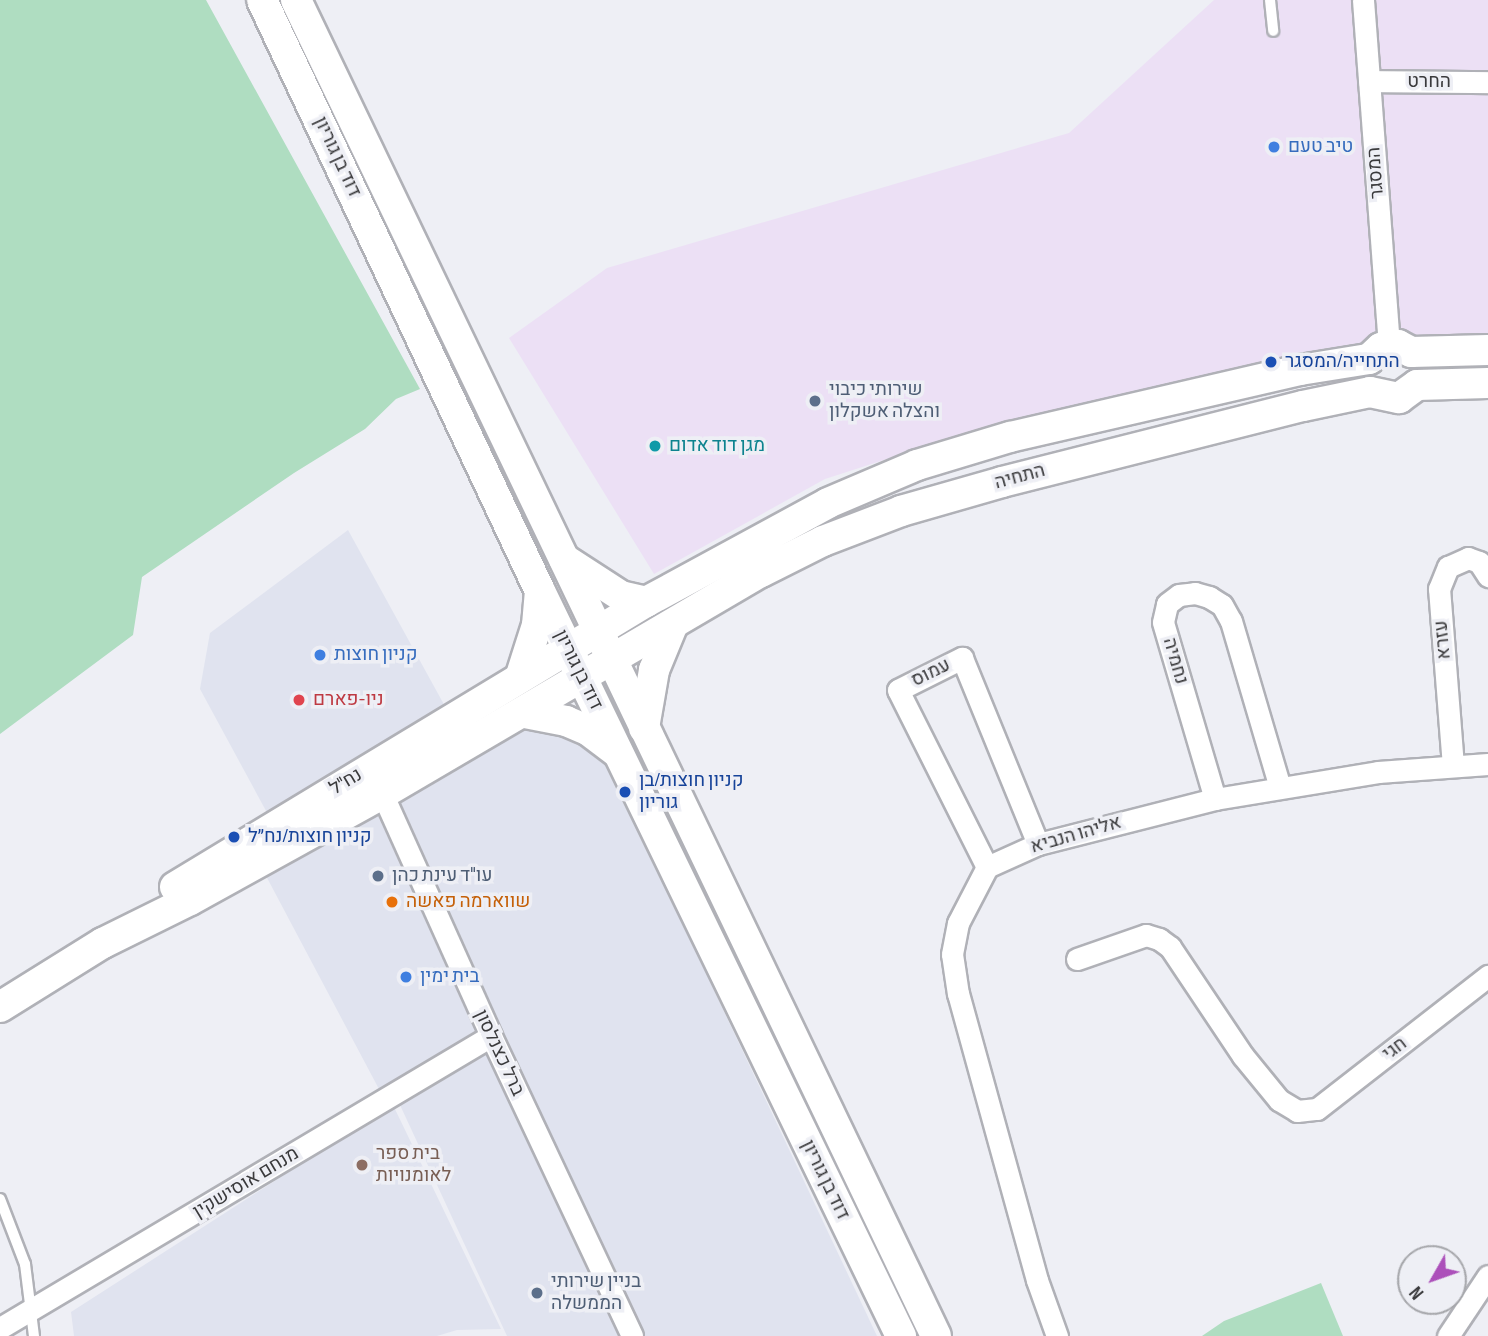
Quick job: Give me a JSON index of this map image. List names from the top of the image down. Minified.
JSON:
{"streets":{"main road":["דוד בן גוריון","התחיה","נח\"ל"],"street":["החרט","המסגר","עזרא","נחמיה","עמוס","אליהו הנביא","חגי","ברל כצנלסון","מנחם אוסישקין"]},"crossings":[["החרט","המסגר"],["דוד בן גוריון","התחיה"],["דוד בן גוריון","נח\"ל"],["המסגר","התחיה"],["התחיה","נח\"ל"],["עזרא","אליהו הנביא"],["נחמיה","אליהו הנביא"],["עמוס","אליהו הנביא"],["נח\"ל","ברל כצנלסון"],["ברל כצנלסון","מנחם אוסישקין"]],"places":["טיב טעם","התחייה/המסגר","שירותי כיבוי והצלה אשקלון","מגן דוד אדום","קניון חוצות","ניו-פארם","קניון חוצות/בן גוריון","קניון חוצות/נח״ל","עו\"ד עינת כהן","שווארמה פאשה","בית ימין","בית ספר לאומנויות","בניין שירותי הממשלה"],"north":"bottom left"}
